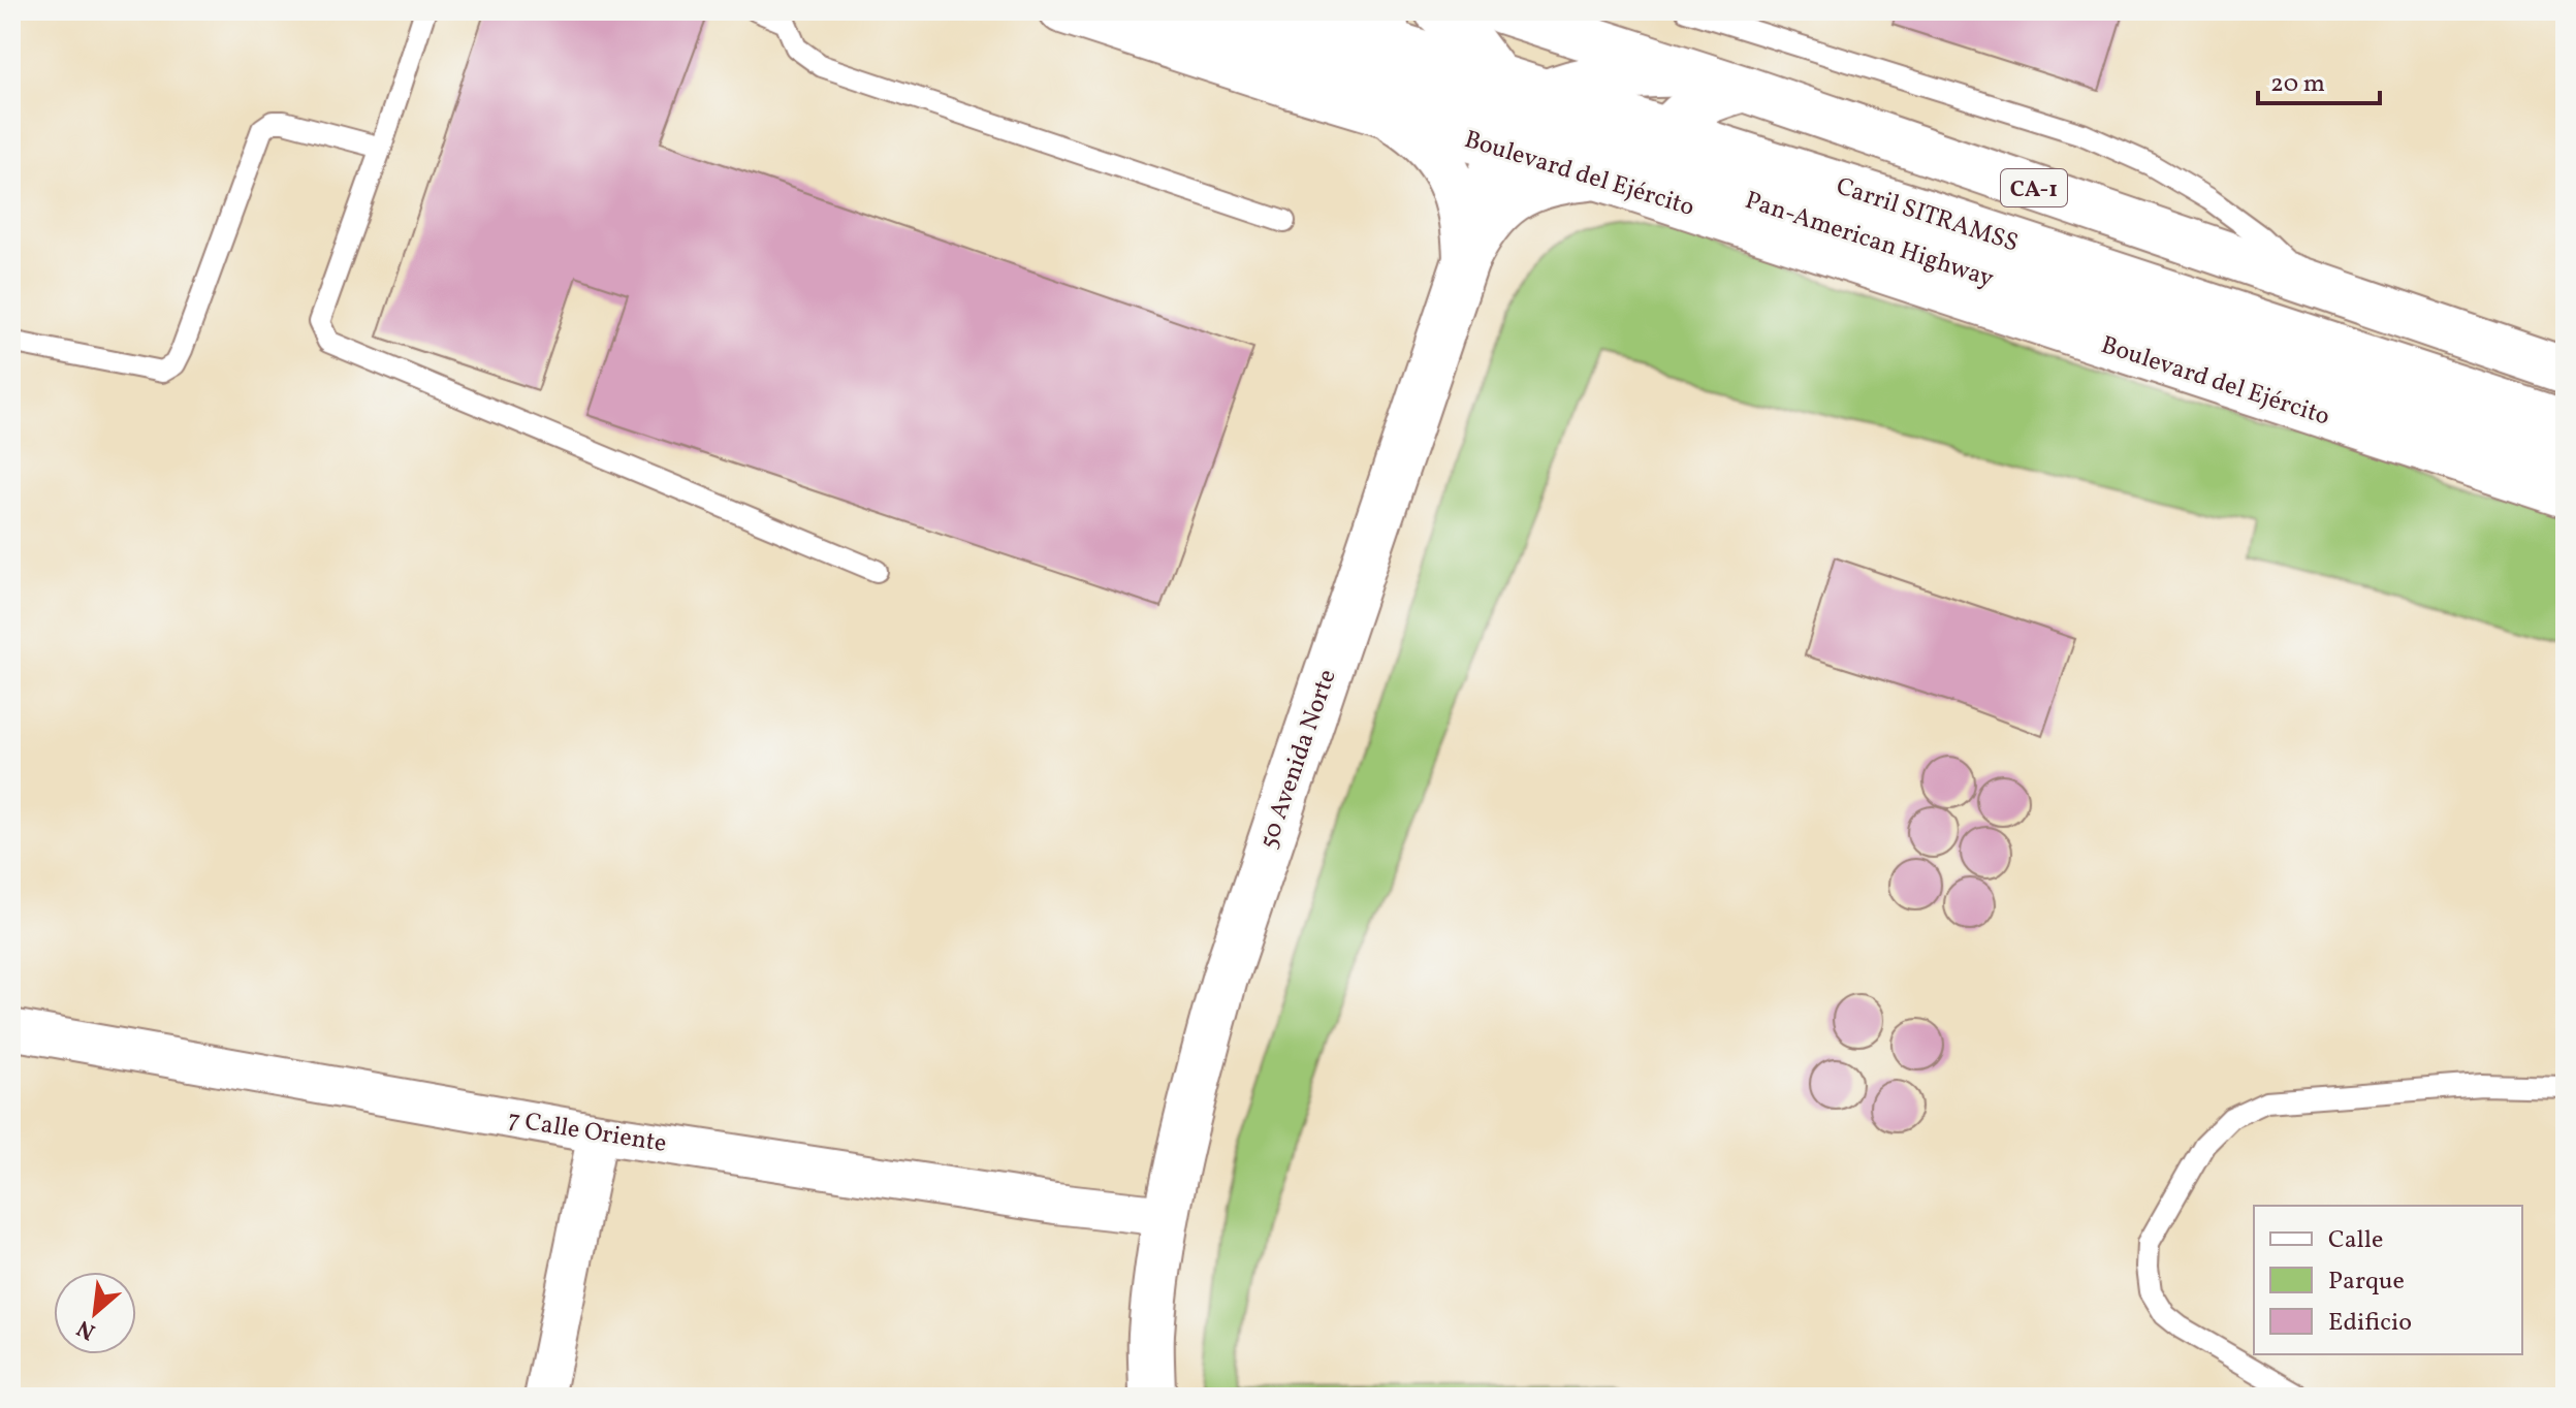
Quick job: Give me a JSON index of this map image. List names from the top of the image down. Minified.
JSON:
{"streets":{"main road":["Boulevard del Ejército","CA-1","Carril SITRAMSS","Pan-American Highway","50 Avenida Norte"],"street":["7 Calle Oriente"]},"crossings":[["Boulevard del Ejército","Pan-American Highway"],["Boulevard del Ejército","50 Avenida Norte"],["Pan-American Highway","50 Avenida Norte"],["50 Avenida Norte","7 Calle Oriente"]],"legend":["Calle","Parque","Edificio"],"scale_bar":"20 m","north":"bottom left"}
